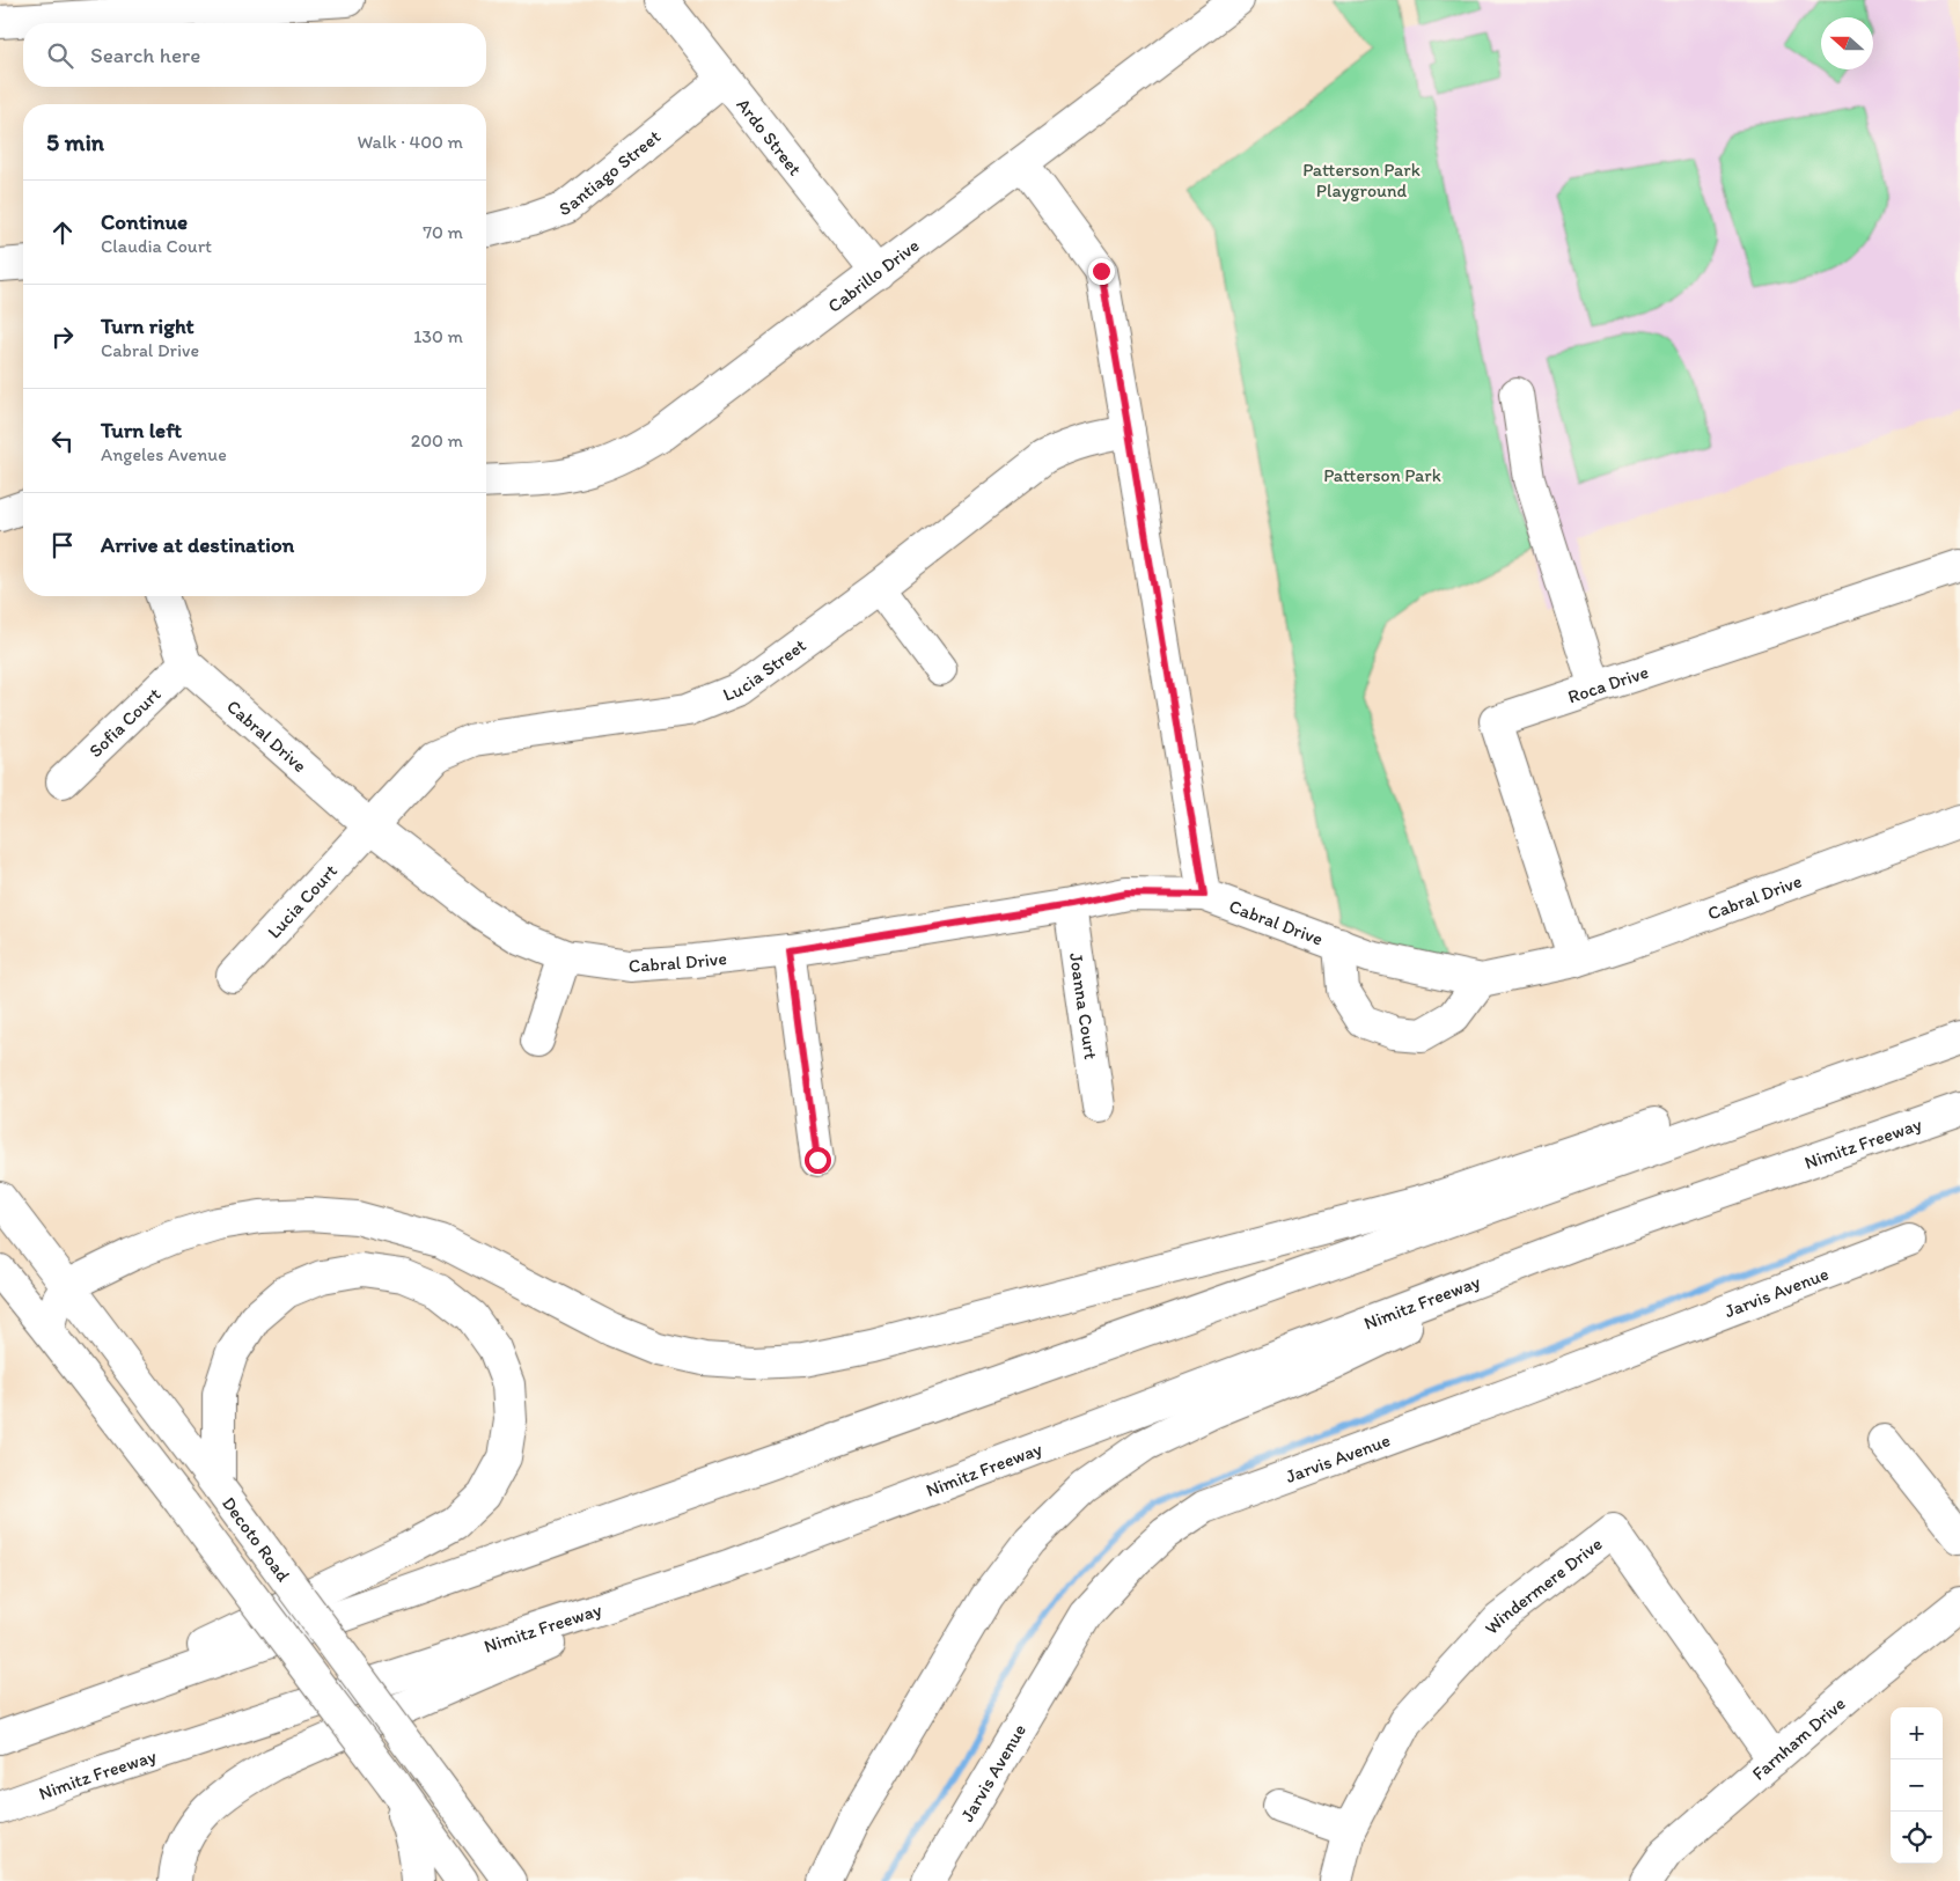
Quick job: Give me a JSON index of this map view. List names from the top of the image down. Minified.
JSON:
{"streets":{"main road":["Ardo Street","Santiago Street","Cabrillo Drive","Lucia Street","Roca Drive","Sofia Court","Cabral Drive","Lucia Court","Joanna Court","Nimitz Freeway","Jarvis Avenue","Decoto Road","Windermere Drive","Farnham Drive"]},"crossings":[["Ardo Street","Santiago Street"],["Ardo Street","Cabrillo Drive"],["Lucia Street","Cabral Drive"],["Lucia Street","Lucia Court"],["Roca Drive","Cabral Drive"],["Sofia Court","Cabral Drive"],["Cabral Drive","Lucia Court"],["Cabral Drive","Joanna Court"],["Windermere Drive","Farnham Drive"]],"parks":["Patterson Park Playground","Patterson Park"],"north":"left","page":{"search":"Search here","heading":["5 min","Walk · 400 m"],"list":[["Continue","Claudia Court","70 m"],["Turn right","Cabral Drive","130 m"],["Turn left","Angeles Avenue","200 m"],"Arrive at destination"],"map_buttons":["+","−"]}}
